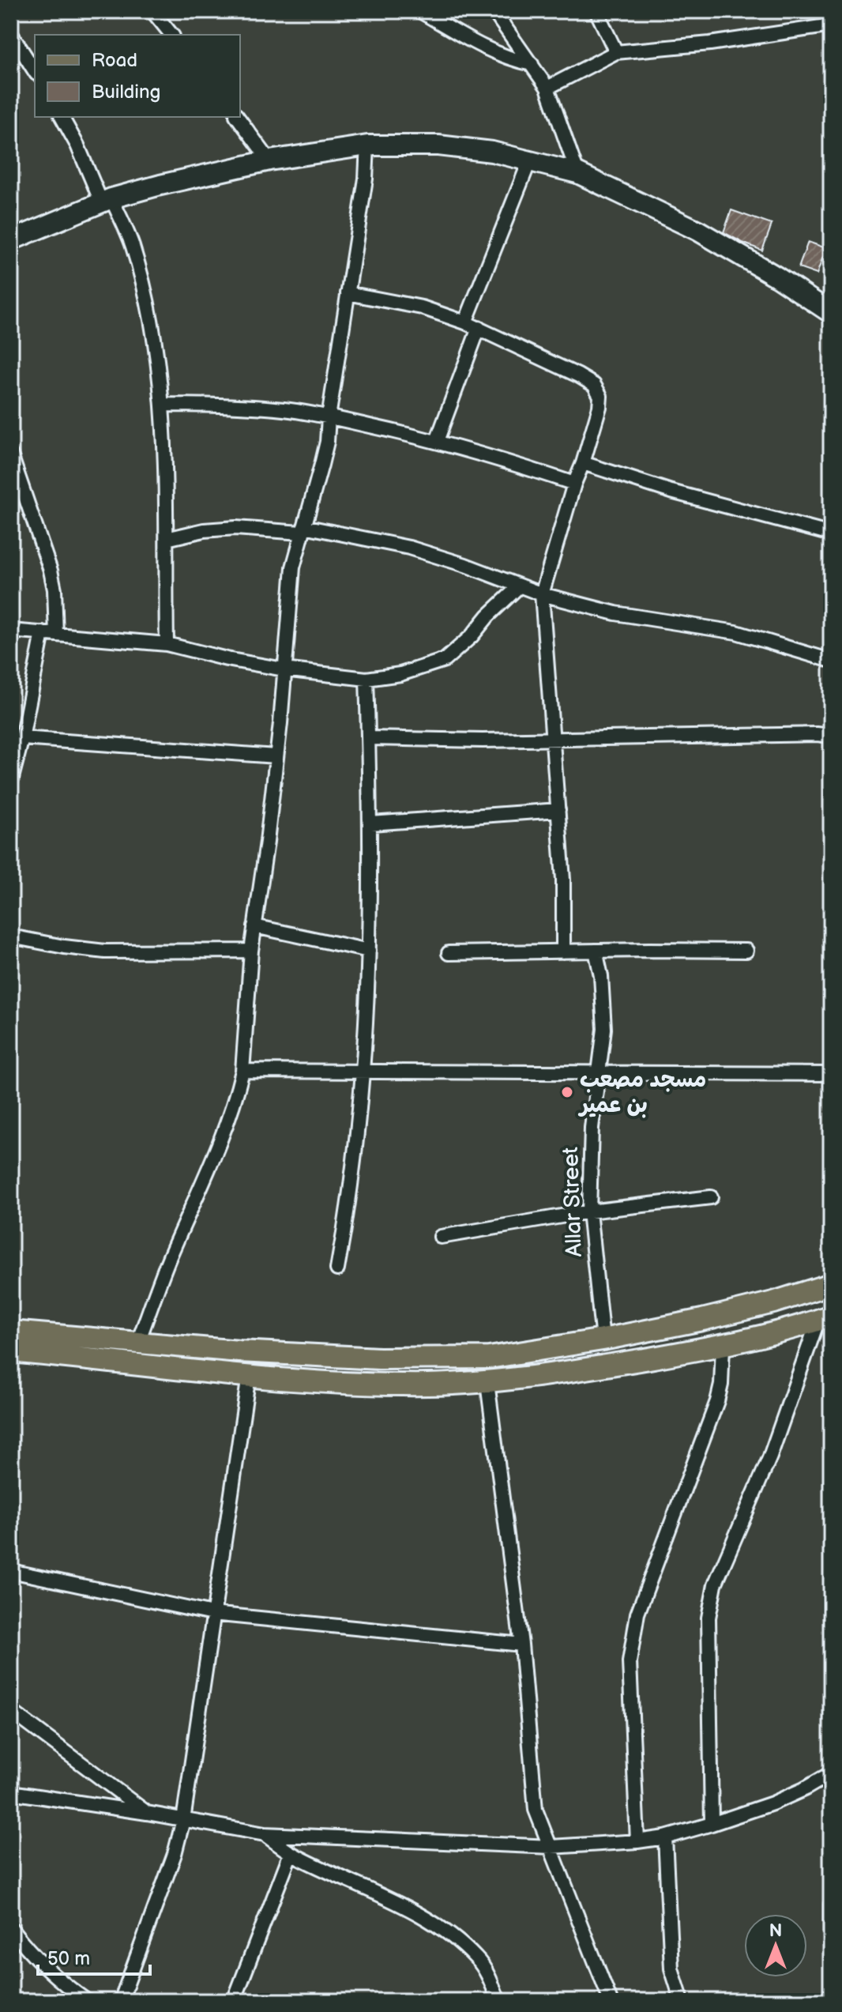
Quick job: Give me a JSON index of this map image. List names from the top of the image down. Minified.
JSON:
{"streets":{"street":["Allar Street"]},"places":["مسجد مصعب بن عمير"],"legend":["Road","Building"],"scale_bar":"50 m","north":"top"}
